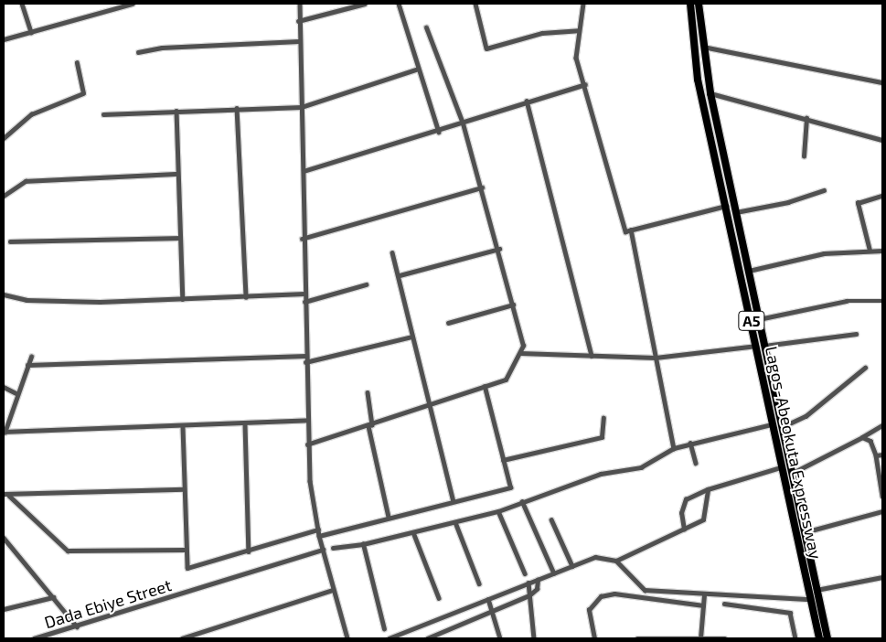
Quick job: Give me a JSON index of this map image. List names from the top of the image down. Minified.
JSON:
{"streets":{"highway":["A5","Lagos-Abeokuta Expressway"],"street":["Dada Ebiye Street"]}}
